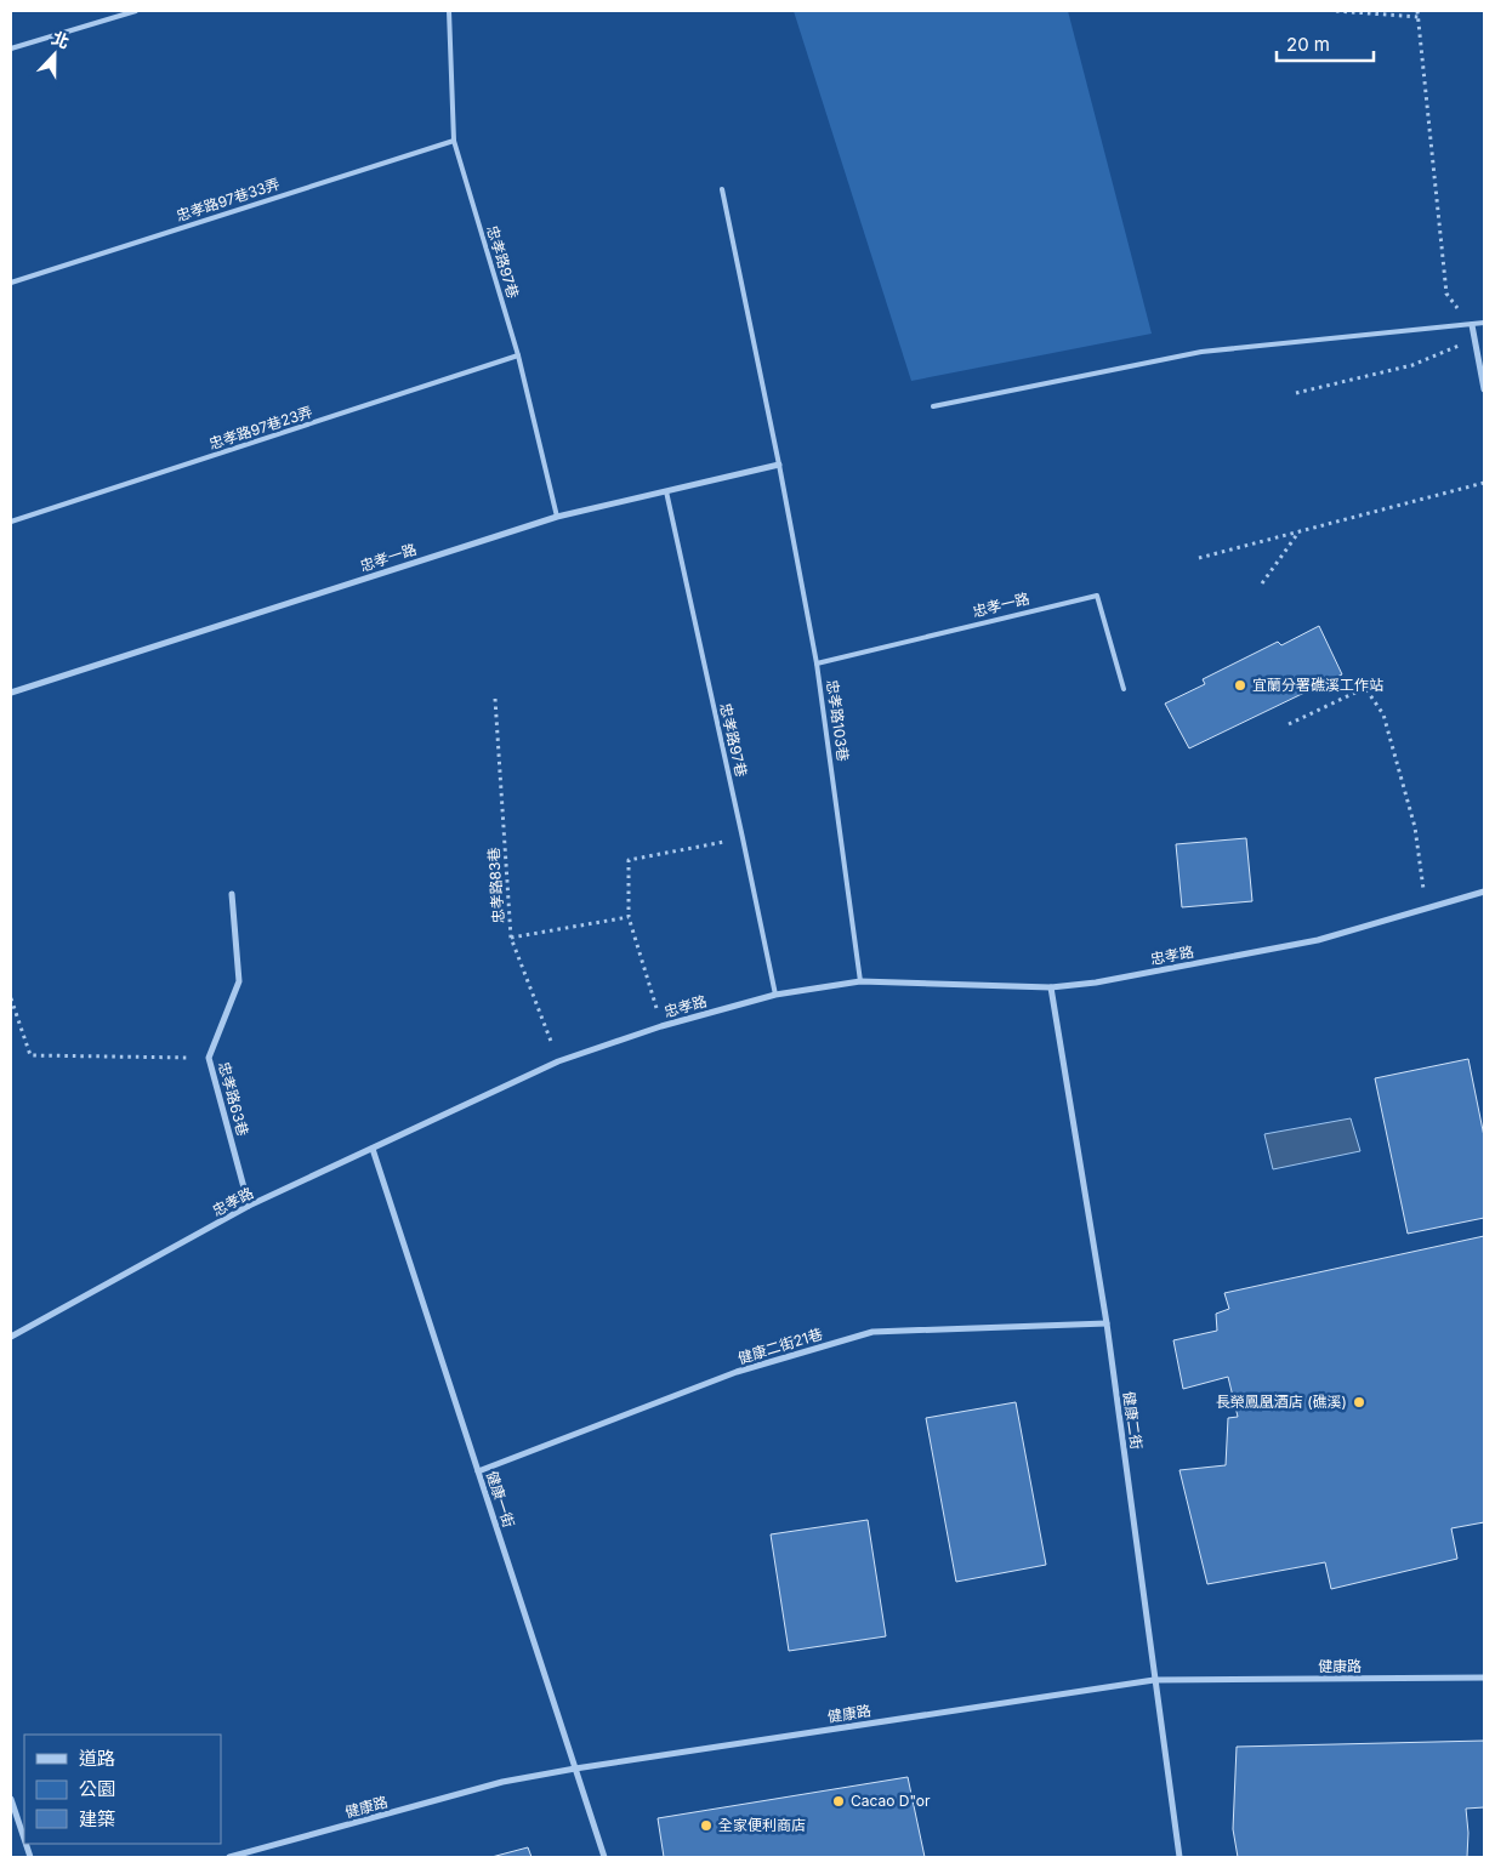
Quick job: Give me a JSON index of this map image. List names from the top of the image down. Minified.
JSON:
{"streets":{"street":["忠孝一路","忠孝路","忠孝路63巷","健康二街21巷","健康二街","健康一街","健康路"],"lane":["忠孝路97巷33弄","忠孝路97巷","忠孝路97巷23弄","忠孝路103巷"],"path":["忠孝路83巷"]},"crossings":[["忠孝路97巷33弄","忠孝路97巷"],["忠孝路97巷","忠孝路97巷23弄"],["忠孝路97巷","忠孝一路"],["忠孝路97巷","忠孝路"],["忠孝一路","忠孝路103巷"],["忠孝路103巷","忠孝路"],["忠孝路83巷","忠孝路"],["忠孝路","忠孝路63巷"],["忠孝路","健康二街"],["忠孝路","健康一街"],["健康二街21巷","健康二街"],["健康二街21巷","健康一街"],["健康二街","健康路"],["健康一街","健康路"]],"places":["宜蘭分署礁溪工作站","長榮鳳凰酒店 (礁溪)","Cacao D\"or","全家便利商店"],"legend":["道路","公園","建築"],"scale_bar":"20 m","north":"top"}
